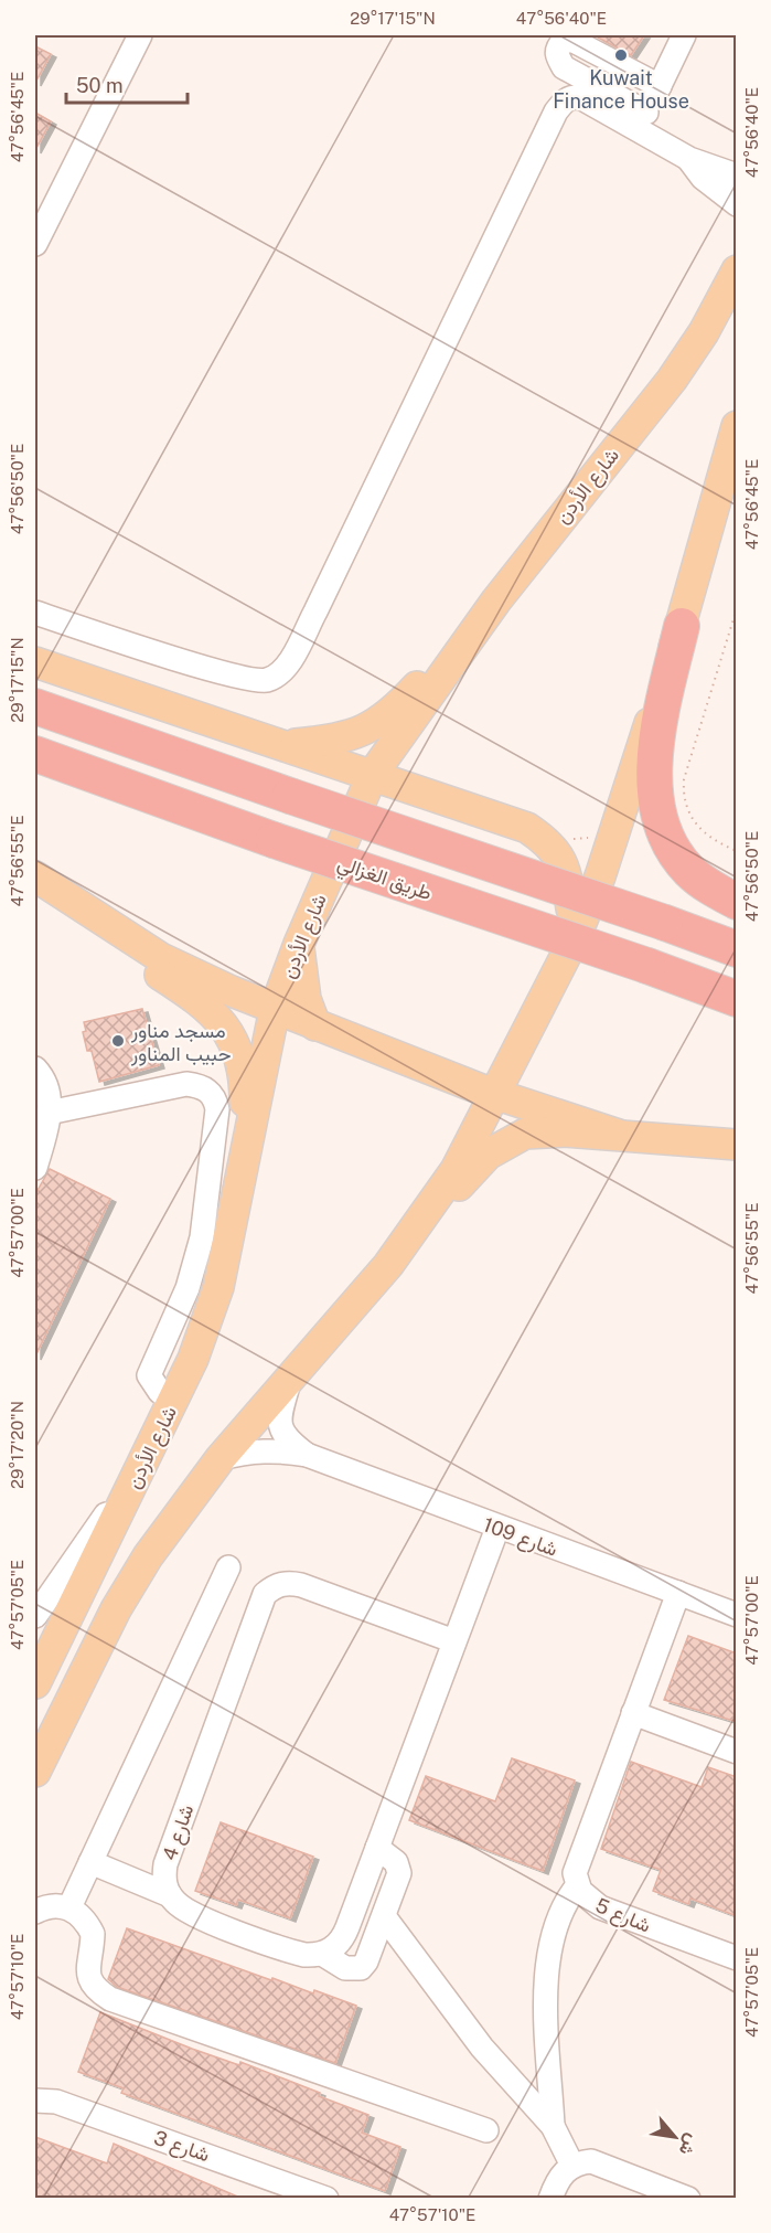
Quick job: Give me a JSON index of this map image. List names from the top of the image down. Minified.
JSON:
{"streets":{"highway":["طريق الغزالي"],"main road":["شارع الأردن"],"street":["شارع 109","شارع 4","شارع 5","شارع 3"]},"crossings":[["شارع 109","شارع 5"]],"places":["Kuwait Finance House","مسجد مناور حبيب المناور"],"scale_bar":"50 m","north":"bottom right","coordinates":["29°17'15\"N","47°56'40\"E","47°56'45\"E","47°56'50\"E","47°56'55\"E","47°57'00\"E","29°17'20\"N","47°57'05\"E","47°57'10\"E"]}
